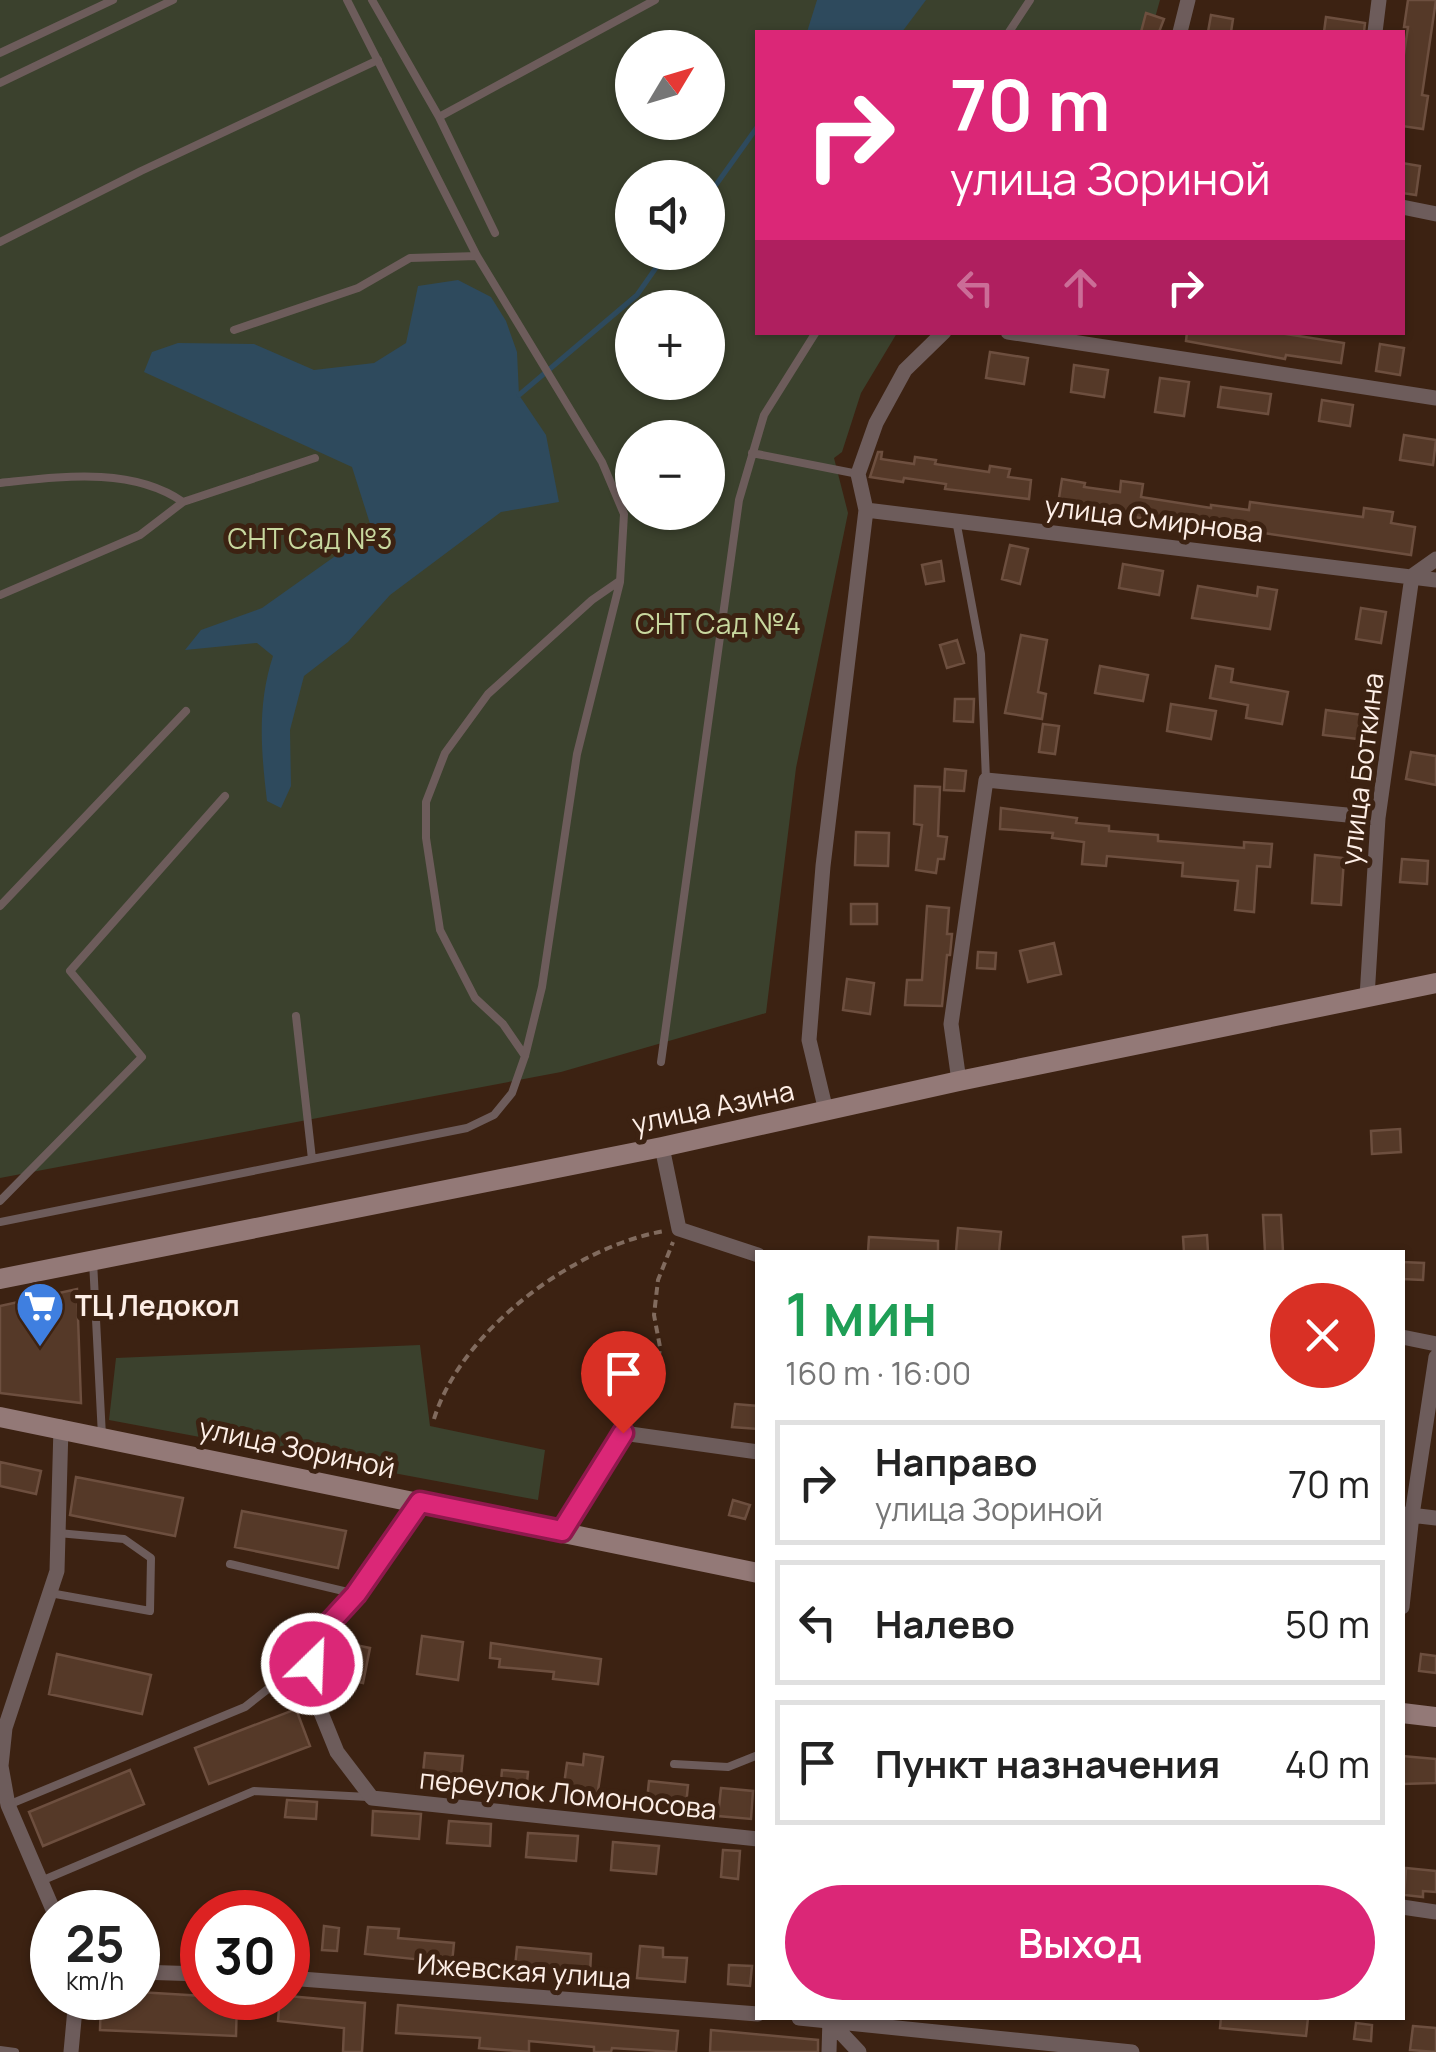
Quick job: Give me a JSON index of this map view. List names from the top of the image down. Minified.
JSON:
{"streets":{"main road":["улица Азина","улица Зориной"],"street":["улица Смирнова","улица Боткина","переулок Ломоносова","Ижевская улица"]},"crossings":[["улица Смирнова","улица Боткина"],["улица Боткина","улица Азина"]],"parks":["СНТ Сад №3","СНТ Сад №4"],"places":{"supermarket":["ТЦ Ледокол"]},"north":"top right","page":{"map_buttons":["+","−"],"turn":["70 m","улица Зориной"],"heading":["1 мин","160 m · 16:00"],"list":[{"name":"Направо","note":"улица Зориной","value":"70 m"},{"name":"Налево","value":"50 m"},{"name":"Пункт назначения","value":"40 m"}],"buttons":"Выход","speed":"25 km/h","limit":"30"}}
